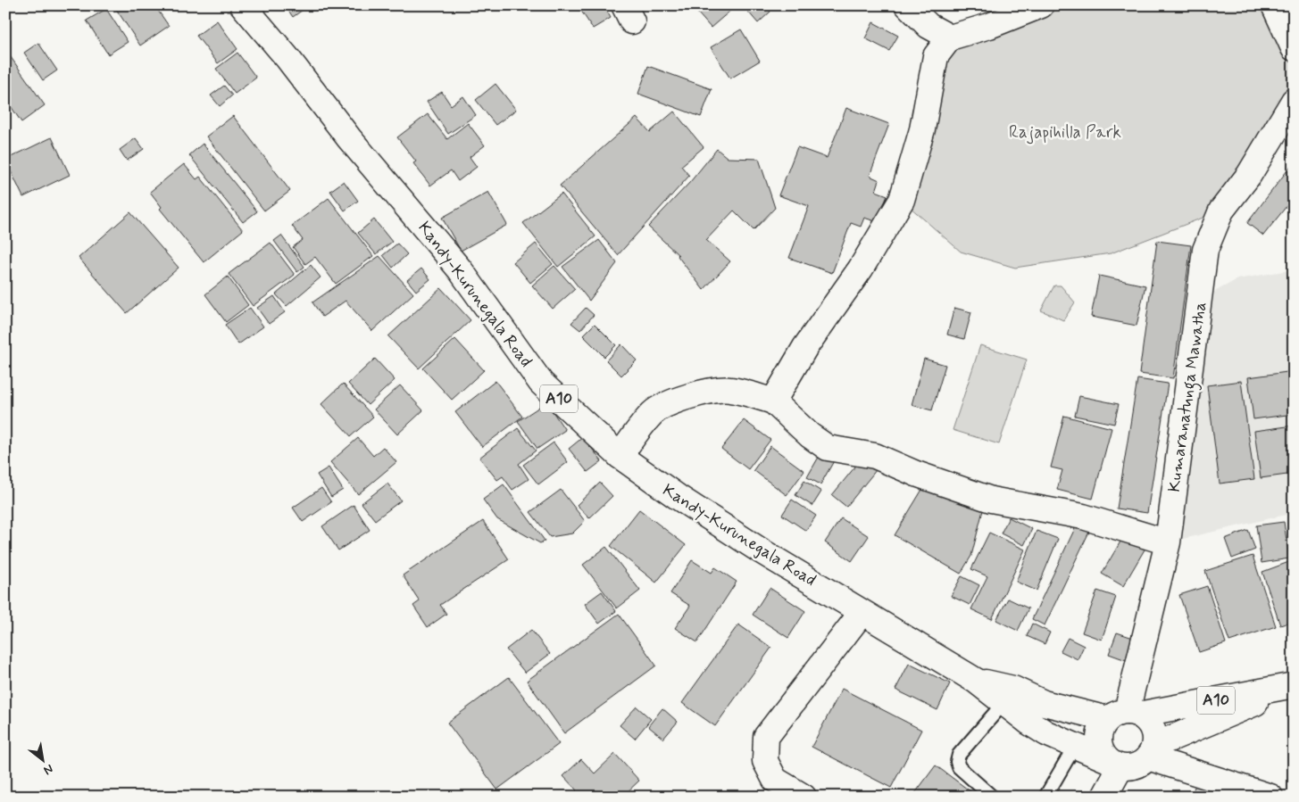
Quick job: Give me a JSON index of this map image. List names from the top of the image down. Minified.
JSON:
{"streets":{"main road":["Kandy-Kurunegala Road","Kumaranatunga Mawatha","A10"]},"crossings":[["Kandy-Kurunegala Road","Kumaranatunga Mawatha"]],"parks":["Rajapihilla Park"],"north":"bottom right"}
